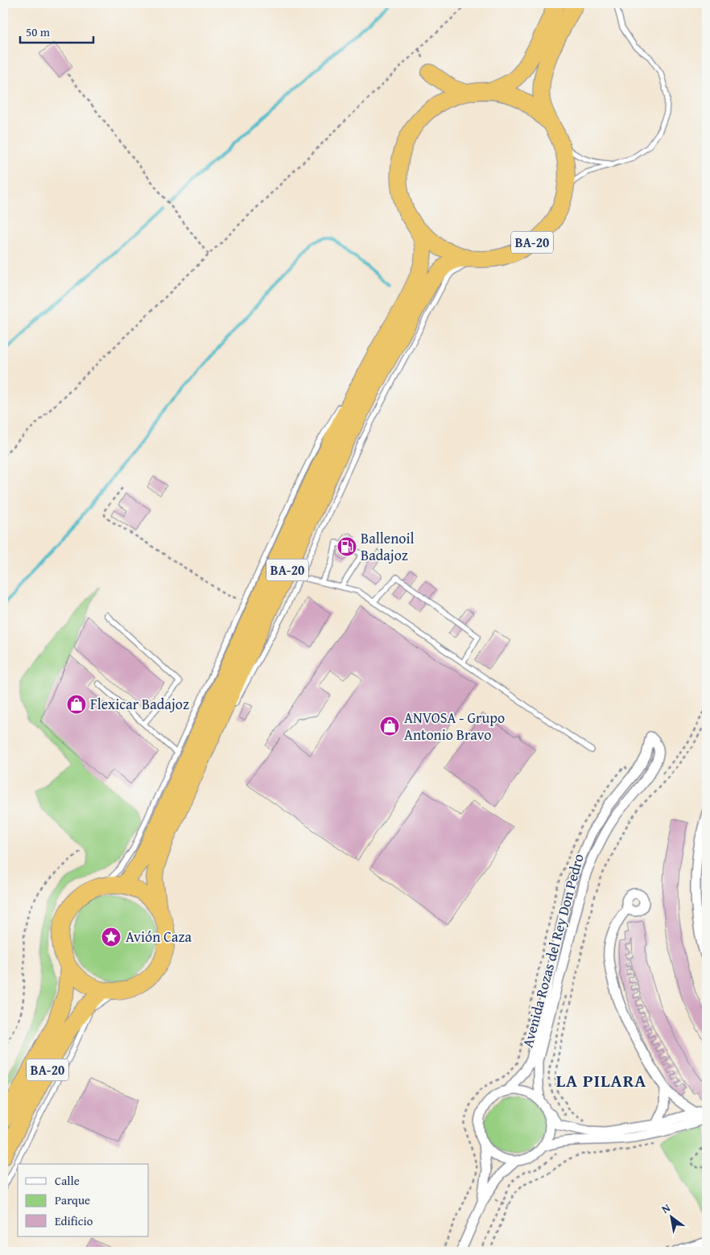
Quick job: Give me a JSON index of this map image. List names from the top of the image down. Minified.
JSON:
{"streets":{"highway":["BA-20"],"street":["Avenida Rozas del Rey Don Pedro"]},"districts":["LA PILARA"],"places":{"fuel station":["Ballenoil Badajoz"],"shop":["Flexicar Badajoz","ANVOSA - Grupo Antonio Bravo"],"place":["Avión Caza"]},"legend":["Calle","Parque","Edificio"],"scale_bar":"50 m","north":"top left"}
